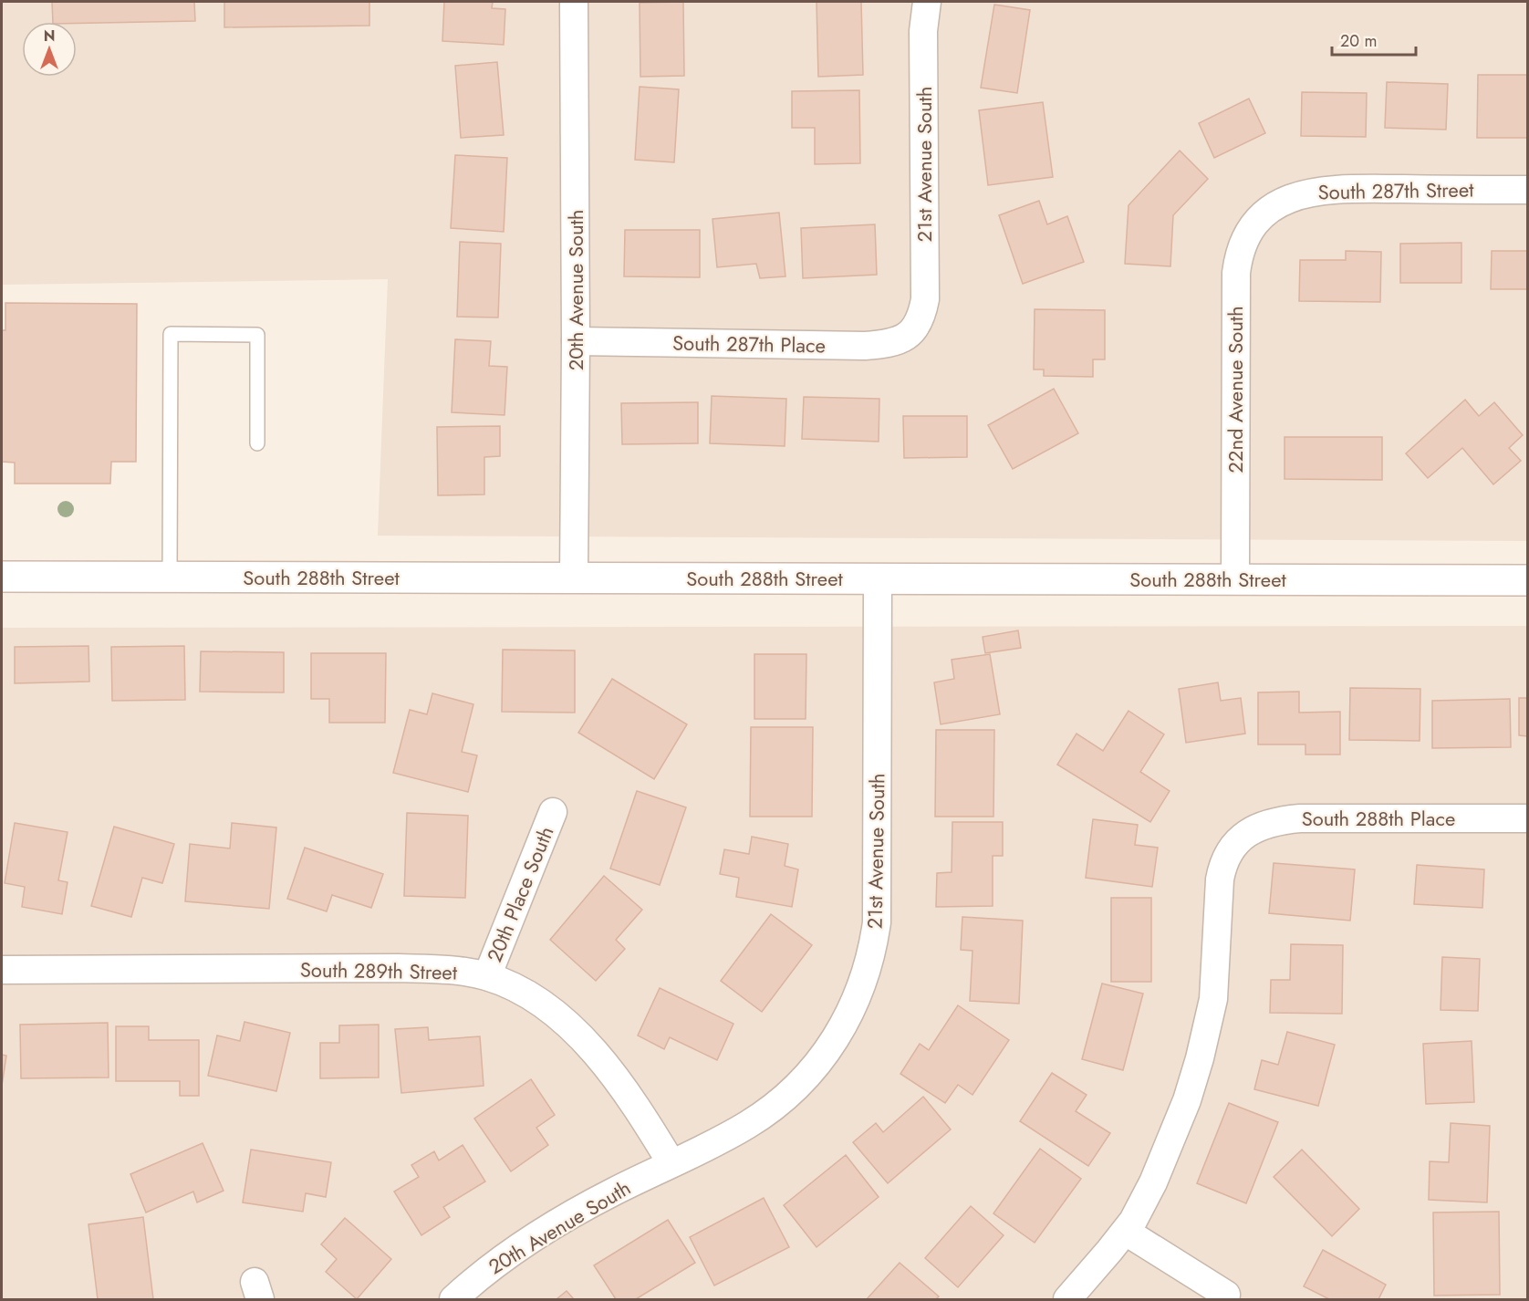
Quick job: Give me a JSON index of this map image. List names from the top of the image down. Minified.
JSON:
{"streets":{"main road":["South 288th Street"],"street":["21st Avenue South","South 287th Street","20th Avenue South","South 287th Place","22nd Avenue South","South 288th Place","20th Place South","South 289th Street"]},"crossings":[["21st Avenue South","20th Avenue South"],["21st Avenue South","South 287th Place"],["21st Avenue South","South 288th Street"],["21st Avenue South","South 289th Street"],["South 287th Street","22nd Avenue South"],["20th Avenue South","South 287th Place"],["20th Avenue South","South 288th Street"],["20th Avenue South","South 289th Street"],["22nd Avenue South","South 288th Street"],["20th Place South","South 289th Street"]],"scale_bar":"20 m","north":"top"}
